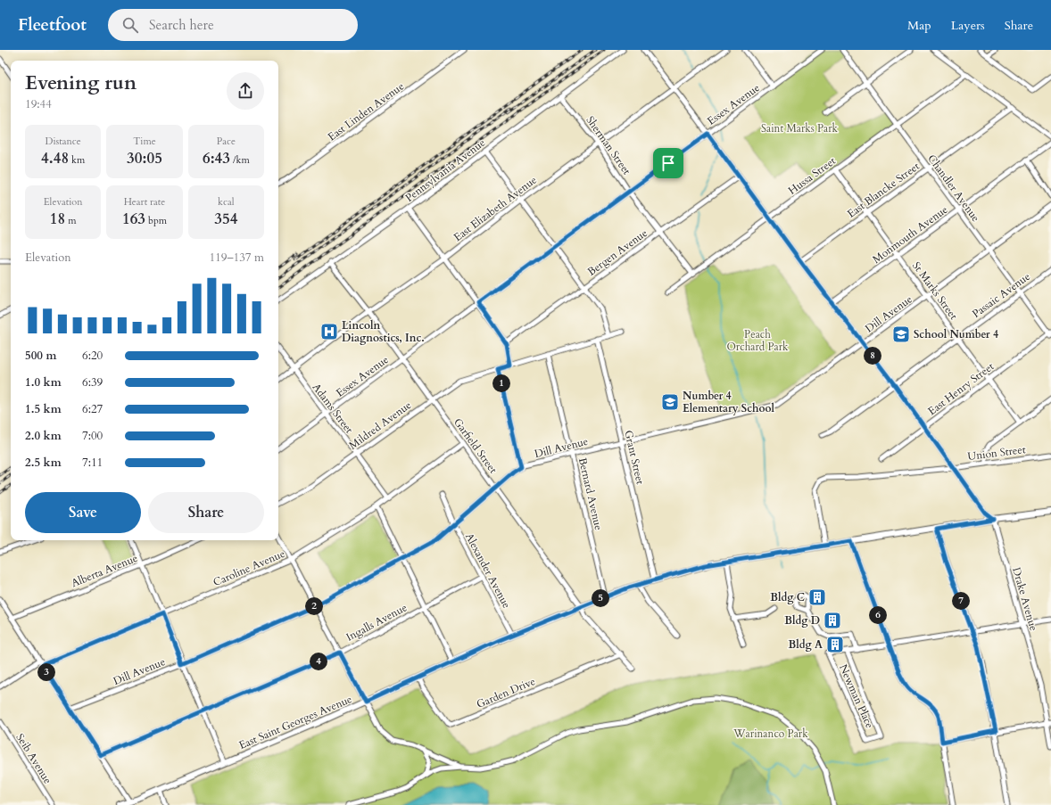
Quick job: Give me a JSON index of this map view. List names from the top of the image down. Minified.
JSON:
{"streets":{"main road":["East Saint Georges Avenue"],"street":["Essex Avenue","East Linden Avenue","Sherman Street","Pennsylvania Avenue","Hussa Street","Chandler Avenue","East Blancke Street","East Elizabeth Avenue","Monmouth Avenue","Bergen Avenue","St Marks Street","Passaic Avenue","Dill Avenue","East Henry Street","Adams Street","Mildred Avenue","Garfield Street","Union Street","Grant Street","Bernard Avenue","Caroline Avenue","Alberta Avenue","Alexander Avenue","Drake Avenue","Ingalls Avenue","Garden Drive","Newman Place","Seib Avenue"]},"crossings":[["Essex Avenue","Sherman Street"],["Essex Avenue","Adams Street"],["Essex Avenue","Garfield Street"],["Sherman Street","Pennsylvania Avenue"],["Sherman Street","Hussa Street"],["Sherman Street","East Elizabeth Avenue"],["Sherman Street","Bergen Avenue"],["Pennsylvania Avenue","Garfield Street"],["Hussa Street","Chandler Avenue"],["Hussa Street","St Marks Street"],["Chandler Avenue","East Blancke Street"],["Chandler Avenue","Monmouth Avenue"],["Chandler Avenue","Passaic Avenue"],["Chandler Avenue","Dill Avenue"],["Chandler Avenue","East Henry Street"],["East Blancke Street","St Marks Street"],["East Elizabeth Avenue","Adams Street"],["East Elizabeth Avenue","Garfield Street"],["Monmouth Avenue","St Marks Street"],["St Marks Street","Passaic Avenue"],["St Marks Street","Dill Avenue"],["St Marks Street","East Henry Street"],["Dill Avenue","Garfield Street"],["Dill Avenue","Grant Street"],["Dill Avenue","Bernard Avenue"],["Dill Avenue","Alexander Avenue"],["Adams Street","Mildred Avenue"],["Adams Street","Caroline Avenue"],["Mildred Avenue","Garfield Street"],["Garfield Street","Caroline Avenue"],["Garfield Street","Garden Drive"],["Garfield Street","East Saint Georges Avenue"],["Union Street","East Saint Georges Avenue"],["Grant Street","East Saint Georges Avenue"],["Bernard Avenue","East Saint Georges Avenue"],["Alexander Avenue","Ingalls Avenue"],["Alexander Avenue","East Saint Georges Avenue"],["Drake Avenue","Newman Place"],["Drake Avenue","East Saint Georges Avenue"],["Garden Drive","East Saint Georges Avenue"]],"parks":["Saint Marks Park","Peach Orchard Park","Warinanco Park"],"places":{"hospital":["Lincoln Diagnostics, Inc."],"school or university":["School Number 4","Number 4 Elementary School"],"building":["Bldg C","Bldg D","Bldg A"]},"page":{"header":"Fleetfoot","search":"Search here","nav":["Map","Layers","Share"],"heading":["Evening run","19:44"],"stats":[["Distance","4.48 km"],["Time","30:05"],["Pace","6:43 /km"],["Elevation","18 m"],["Heart rate","163 bpm"],["kcal","354"]],"chart":["Elevation","119–137 m"],"list":[{"name":"500 m","note":"6:20"},{"name":"1.0 km","note":"6:39"},{"name":"1.5 km","note":"6:27"},{"name":"2.0 km","note":"7:00"},{"name":"2.5 km","note":"7:11"}],"pins":["8","1","5","7","2","6","4","3"],"buttons":["Save","Share"]}}
